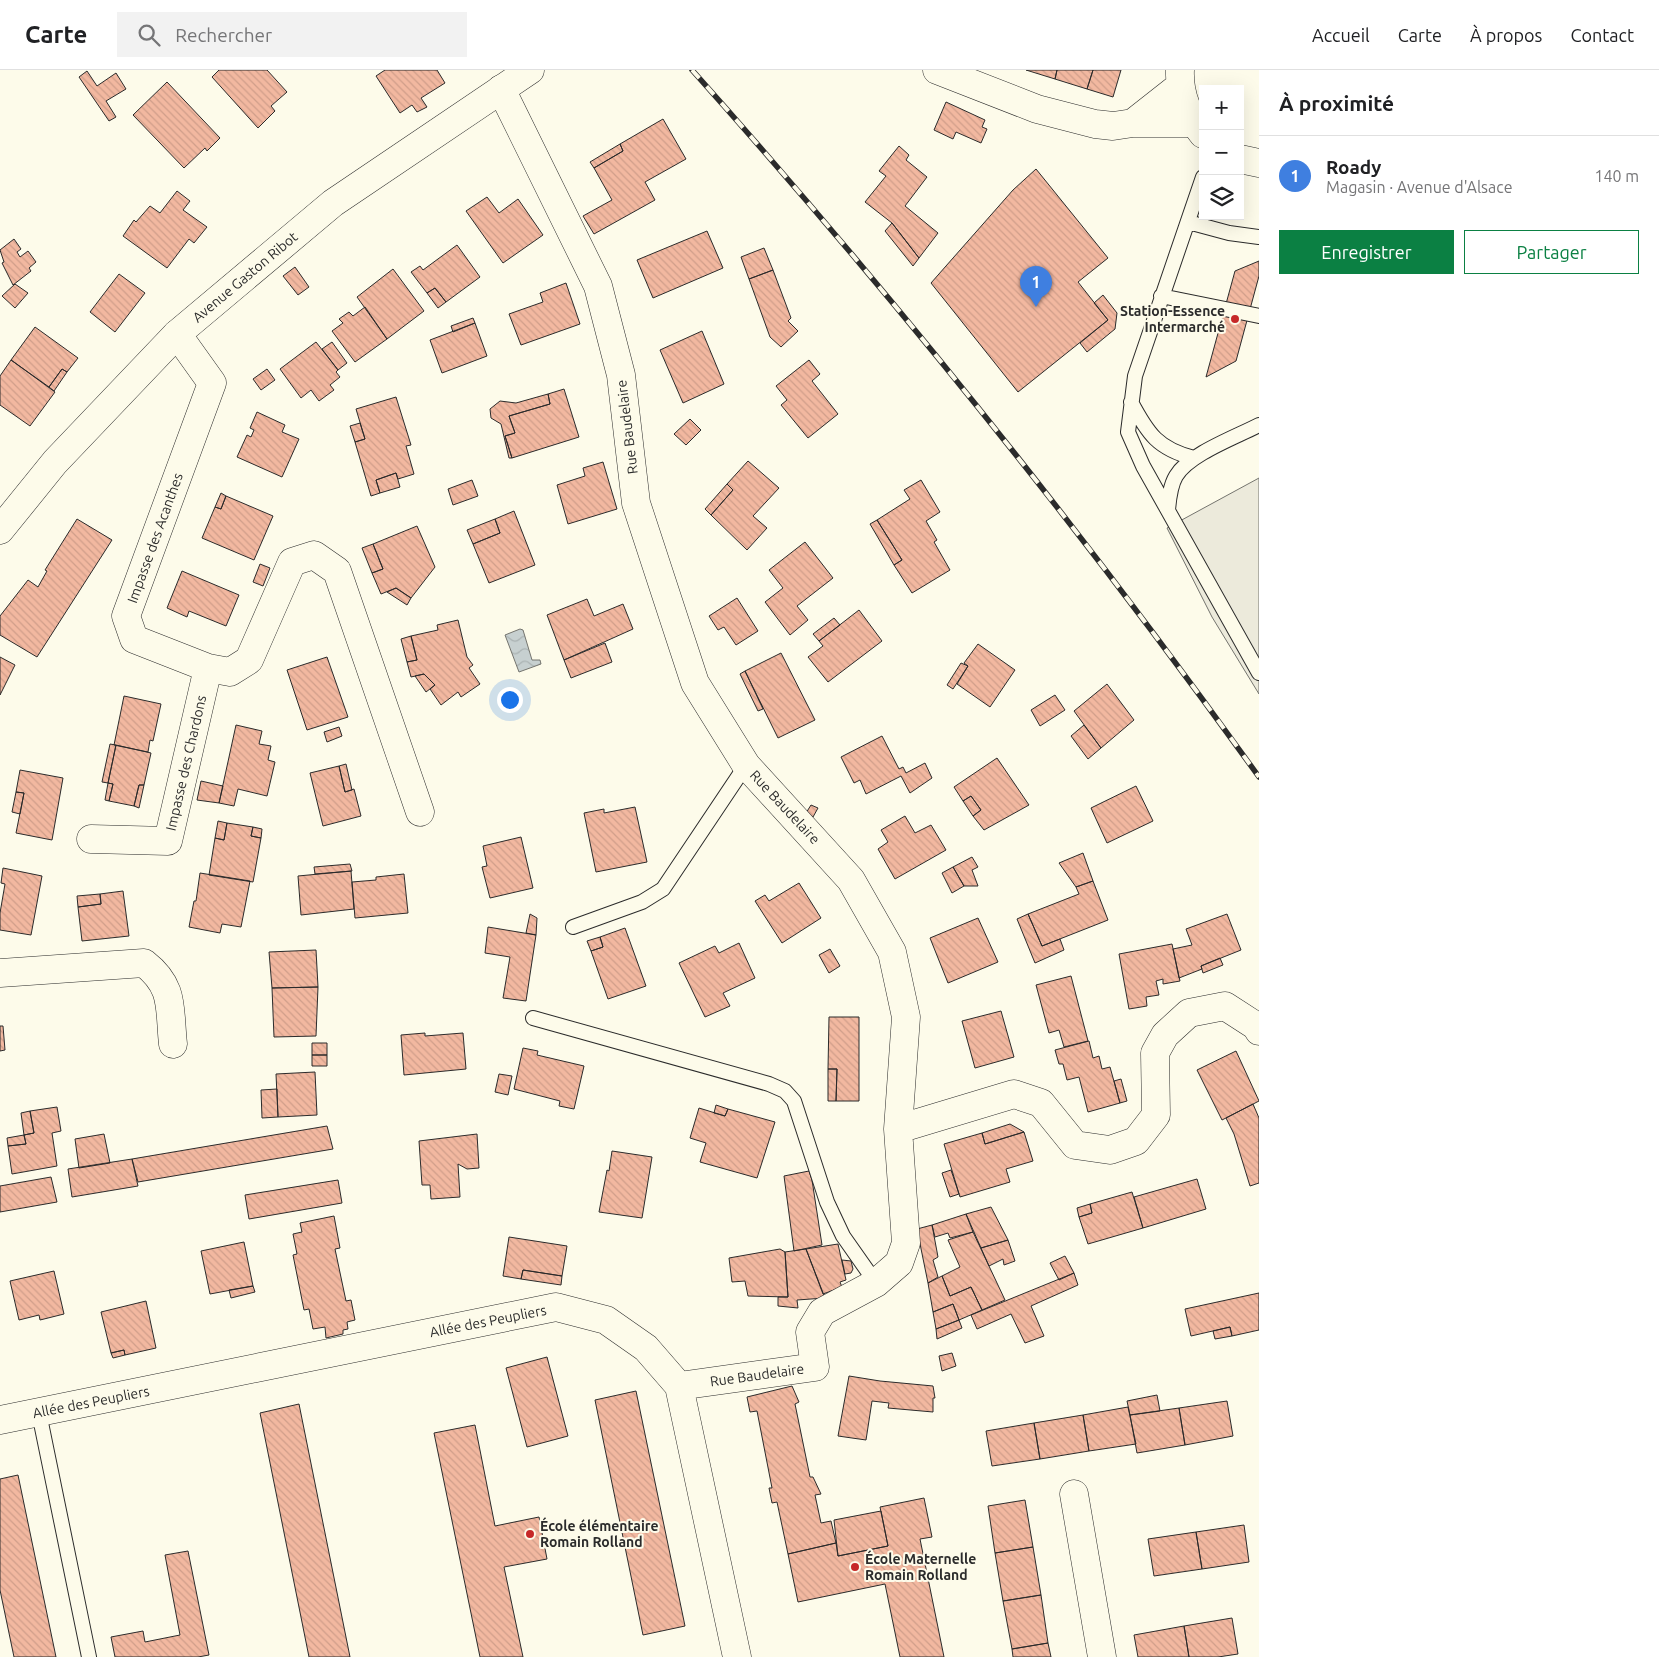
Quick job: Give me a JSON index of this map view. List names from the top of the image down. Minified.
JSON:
{"streets":{"street":["Avenue Gaston Ribot","Rue Baudelaire","Impasse des Acanthes","Impasse des Chardons","Allée des Peupliers"]},"crossings":[["Avenue Gaston Ribot","Rue Baudelaire"],["Avenue Gaston Ribot","Impasse des Acanthes"],["Rue Baudelaire","Allée des Peupliers"],["Impasse des Acanthes","Impasse des Chardons"]],"places":["Station-Essence Intermarché","École élémentaire Romain Rolland","École Maternelle Romain Rolland"],"page":{"header":"Carte","search":"Rechercher","nav":["Accueil","Carte","À propos","Contact"],"heading":"À proximité","map_buttons":["+","−"],"list":[{"mark":"1","name":"Roady","note":"Magasin · Avenue d'Alsace","value":"140 m"}],"buttons":["Enregistrer","Partager"],"pins":"1"}}
